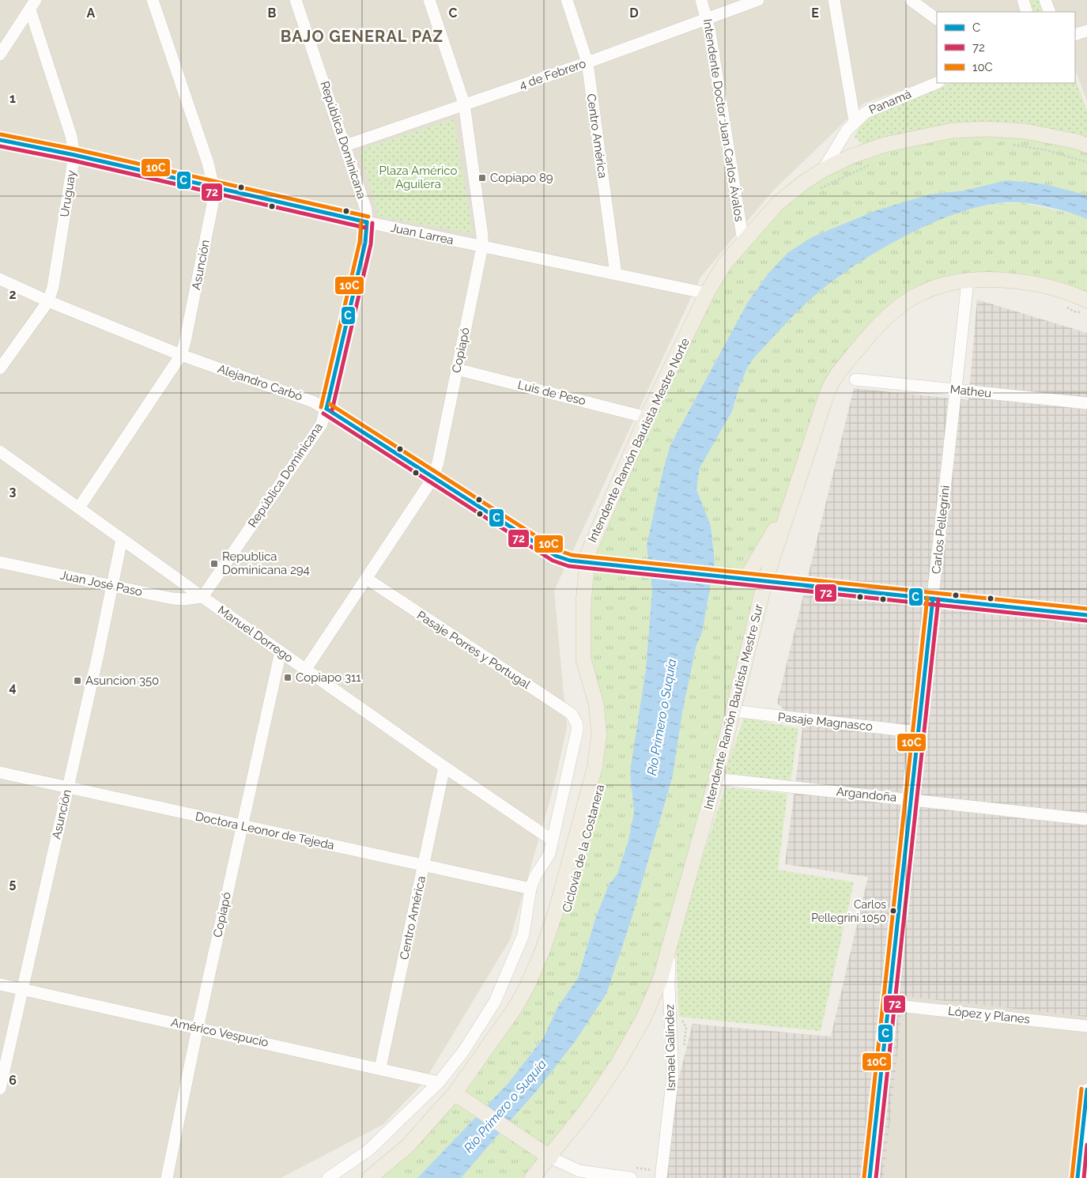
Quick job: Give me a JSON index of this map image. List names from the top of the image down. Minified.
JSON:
{"streets":{"main road":["Intendente Ramón Bautista Mestre Norte","Intendente Ramón Bautista Mestre Sur"],"street":["4 de Febrero","Panamá","Intendente Doctor Juan Carlos Ávalos","Centro América","República Dominicana","Uruguay","Juan Larrea","Asunción","Copiapó","Alejandro Carbó","Matheu","Luis de Peso","Carlos Pellegrini","Juan José Paso","Manuel Dorrego","Pasaje Porres y Portugal","Pasaje Magnasco","Argandoña","Doctora Leonor de Tejeda","López y Planes","Américo Vespucio","Ismael Galíndez"]},"crossings":[["4 de Febrero","Intendente Doctor Juan Carlos Ávalos"],["4 de Febrero","Centro América"],["4 de Febrero","República Dominicana"],["4 de Febrero","Copiapó"],["Panamá","Intendente Ramón Bautista Mestre Norte"],["Intendente Doctor Juan Carlos Ávalos","Intendente Ramón Bautista Mestre Norte"],["Centro América","Juan Larrea"],["Centro América","Manuel Dorrego"],["Centro América","Doctora Leonor de Tejeda"],["Centro América","Américo Vespucio"],["República Dominicana","Juan Larrea"],["República Dominicana","Alejandro Carbó"],["República Dominicana","Juan José Paso"],["República Dominicana","Manuel Dorrego"],["Uruguay","Juan Larrea"],["Uruguay","Alejandro Carbó"],["Juan Larrea","Asunción"],["Juan Larrea","Copiapó"],["Juan Larrea","Intendente Ramón Bautista Mestre Norte"],["Asunción","Alejandro Carbó"],["Asunción","Juan José Paso"],["Asunción","Manuel Dorrego"],["Asunción","Doctora Leonor de Tejeda"],["Asunción","Américo Vespucio"],["Copiapó","Alejandro Carbó"],["Copiapó","Luis de Peso"],["Copiapó","Manuel Dorrego"],["Copiapó","Pasaje Porres y Portugal"],["Copiapó","Doctora Leonor de Tejeda"],["Copiapó","Américo Vespucio"],["Alejandro Carbó","Intendente Ramón Bautista Mestre Norte"],["Alejandro Carbó","Carlos Pellegrini"],["Alejandro Carbó","Intendente Ramón Bautista Mestre Sur"],["Matheu","Carlos Pellegrini"],["Luis de Peso","Intendente Ramón Bautista Mestre Norte"],["Carlos Pellegrini","Intendente Ramón Bautista Mestre Sur"],["Carlos Pellegrini","Pasaje Magnasco"],["Carlos Pellegrini","Argandoña"],["Carlos Pellegrini","López y Planes"],["Juan José Paso","Manuel Dorrego"],["Manuel Dorrego","Pasaje Porres y Portugal"],["Intendente Ramón Bautista Mestre Sur","Pasaje Magnasco"],["Intendente Ramón Bautista Mestre Sur","Argandoña"],["Intendente Ramón Bautista Mestre Sur","Ismael Galíndez"]],"districts":["BAJO GENERAL PAZ"],"water":["Río Primero o Suquía"],"parks":["Plaza Américo Aguilera"],"places":{"transit":["Copiapo 89","Republica Dominicana 294","Copiapo 311","Asuncion 350"],"other":["Carlos Pellegrini 1050"]},"lines":["transit line 10C","transit line C","transit line 72"],"legend":["C","72","10C"],"grid":{"columns":["A","B","C","D","E"],"rows":["1","2","3","4","5","6"]}}
